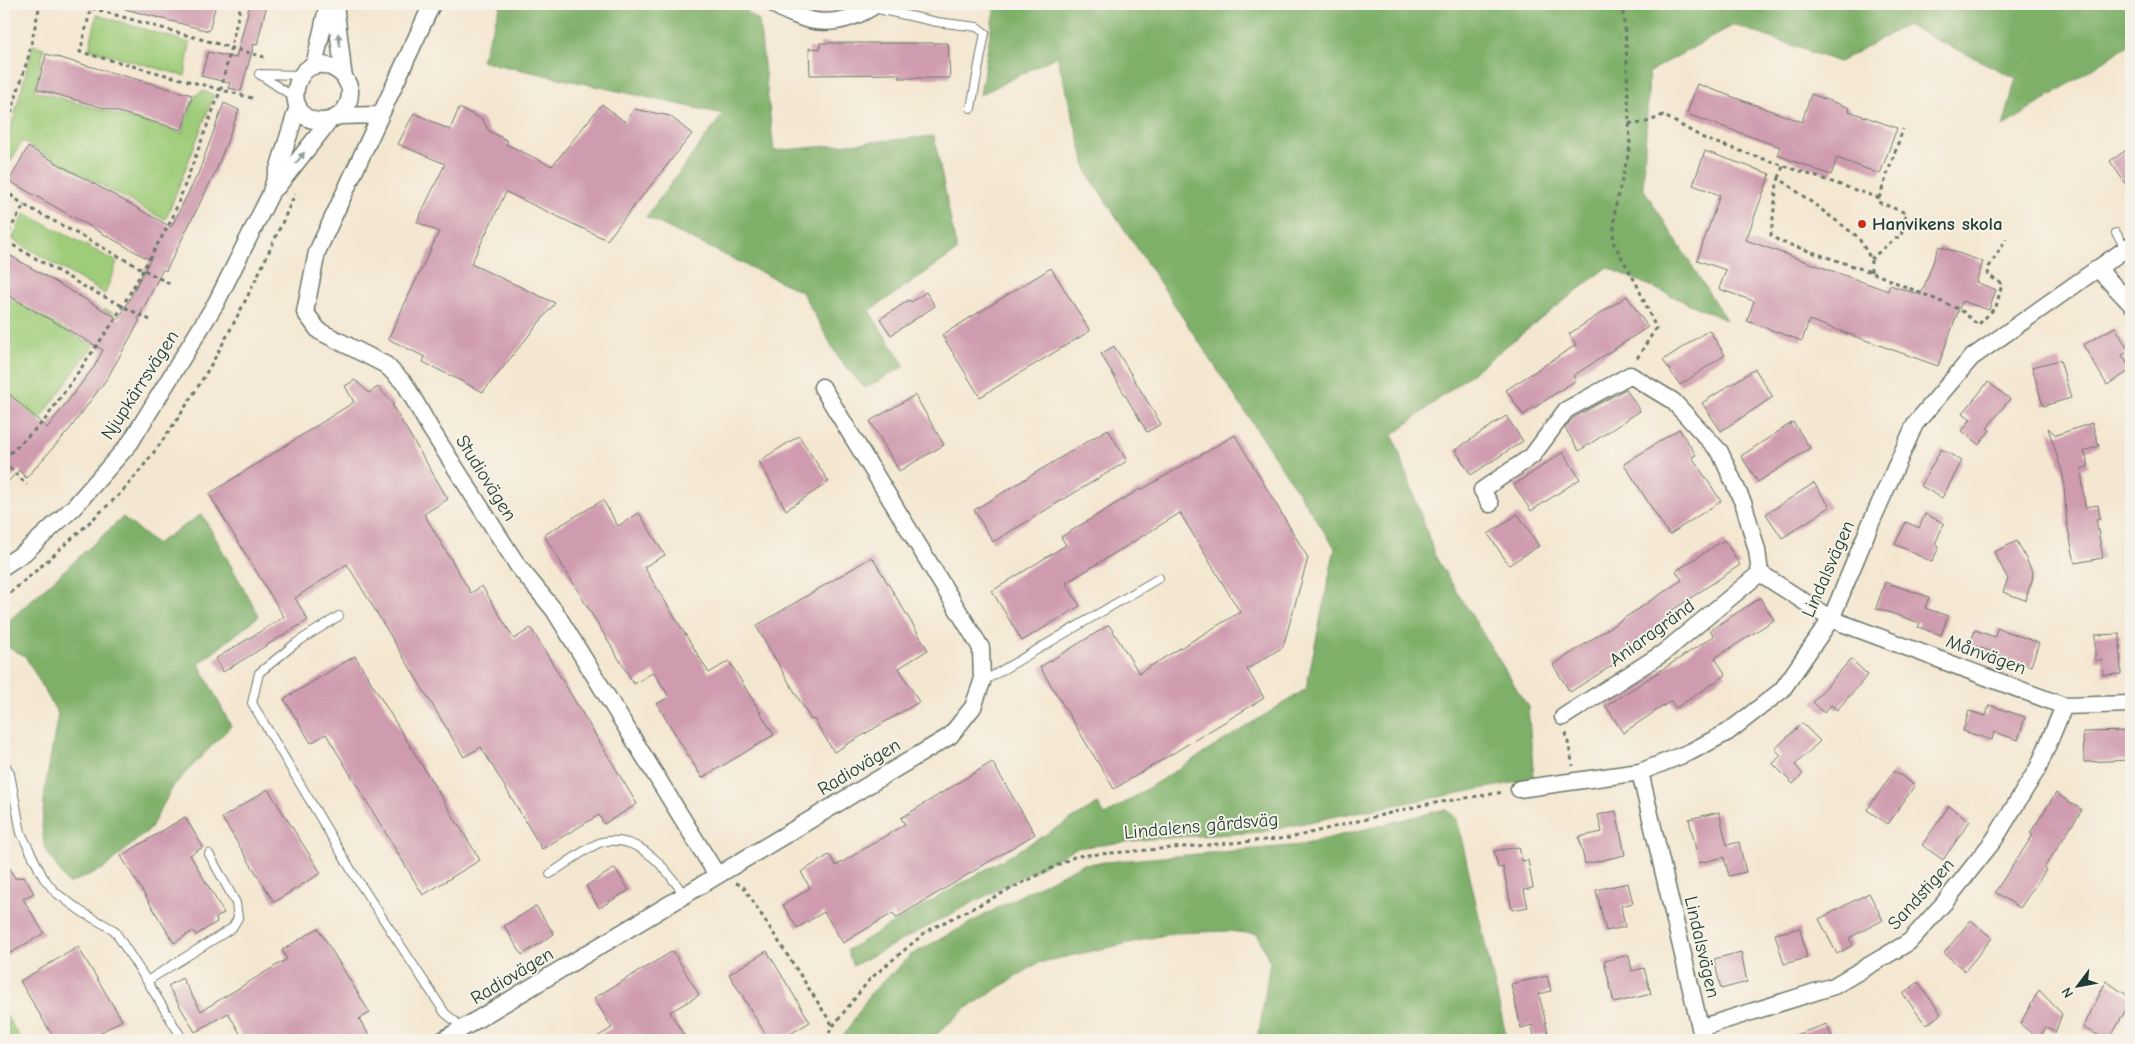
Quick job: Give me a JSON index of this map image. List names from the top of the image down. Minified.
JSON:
{"streets":{"street":["Njupkärrsvägen","Studiovägen","Lindalsvägen","Aniaragränd","Månvägen","Radiovägen","Sandstigen"],"path":["Lindalens gårdsväg"]},"crossings":[["Studiovägen","Radiovägen"],["Lindalsvägen","Månvägen"],["Lindalsvägen","Sandstigen"],["Månvägen","Sandstigen"]],"places":["Hanvikens skola"],"north":"bottom left"}
